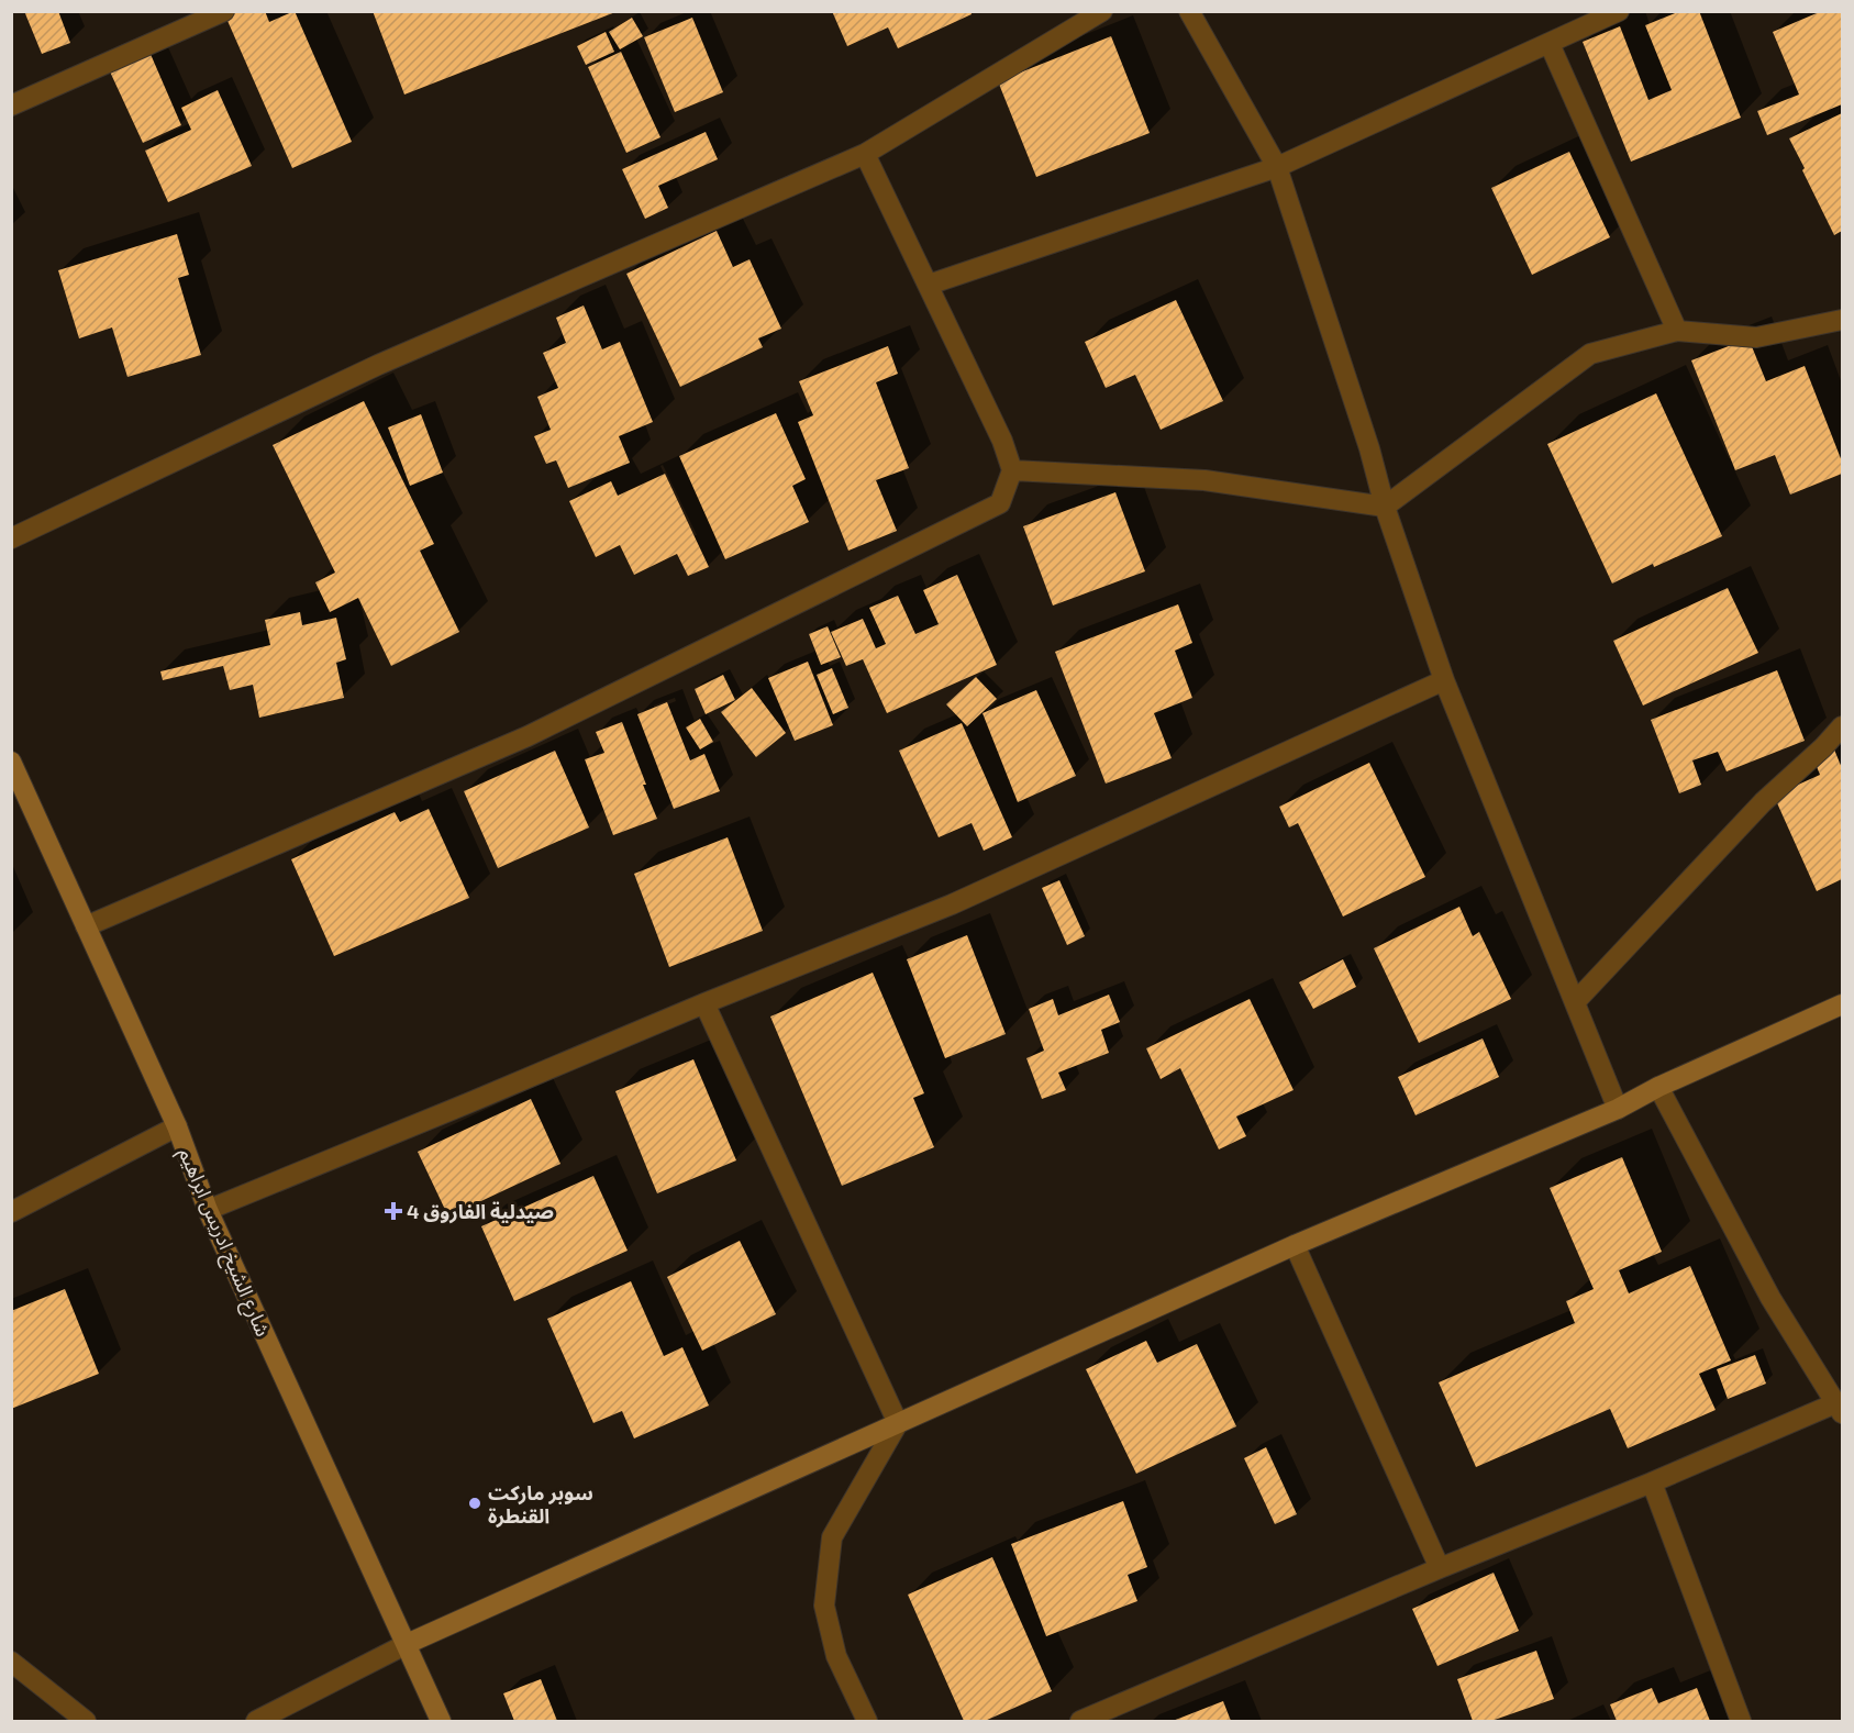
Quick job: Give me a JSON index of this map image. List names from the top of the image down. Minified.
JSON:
{"streets":{"street":["شارع الشيخ ادريس ابراهيم"]},"places":{"health":["صيدلية الفاروق 4"],"other":["سوبر ماركت القنطرة"]}}
